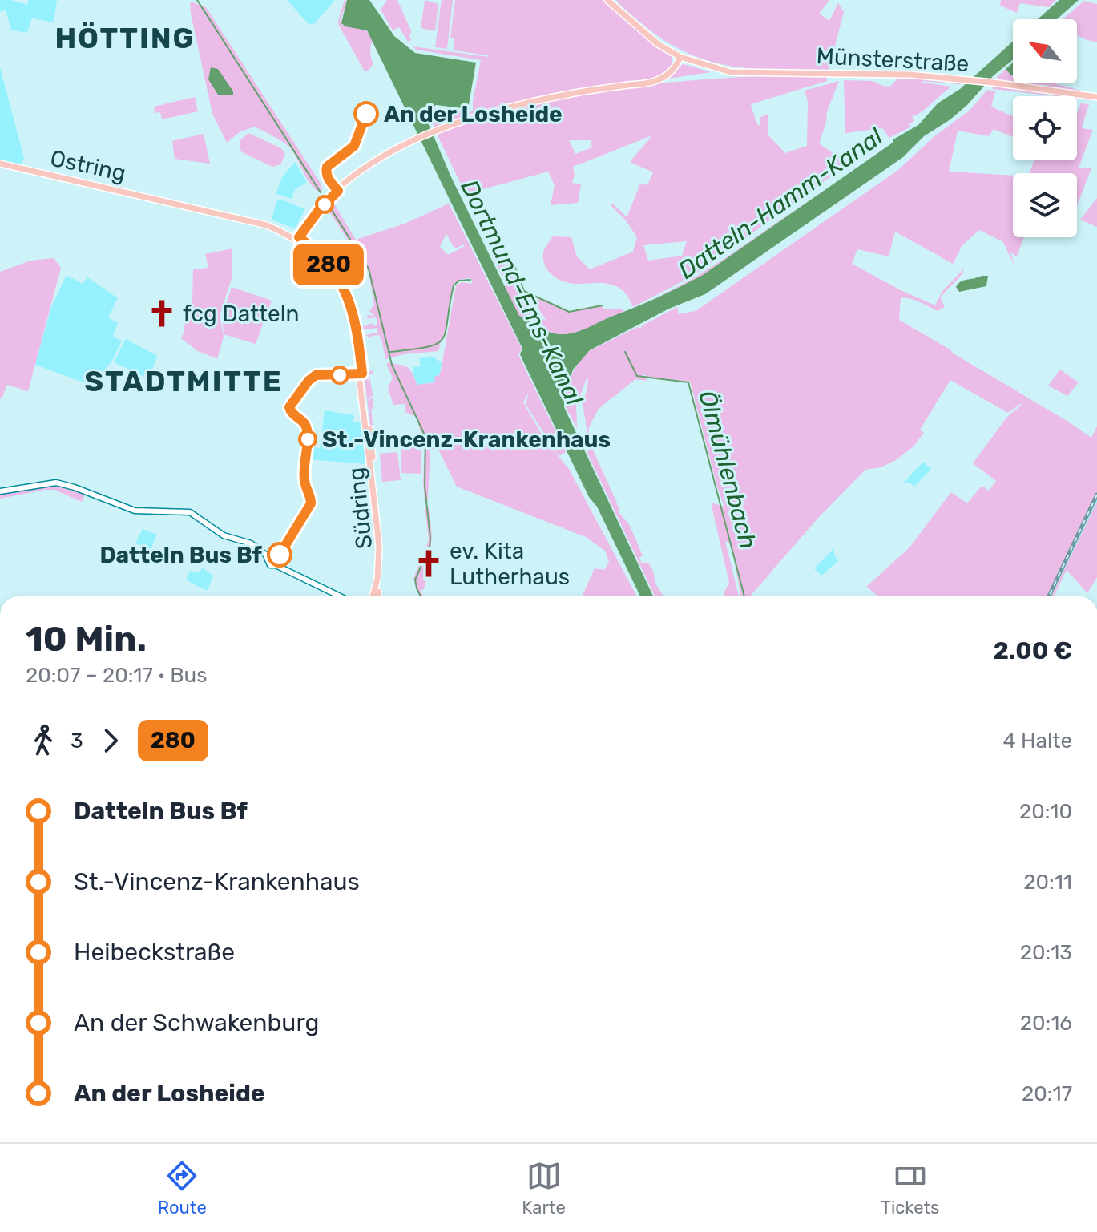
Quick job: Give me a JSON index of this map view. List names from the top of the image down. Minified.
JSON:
{"streets":{"main road":["Münsterstraße","Ostring","Südring"]},"crossings":[["Ostring","Südring"]],"districts":["HÖTTING","STADTMITTE"],"water":["Datteln-Hamm-Kanal","Dortmund-Ems-Kanal","Ölmühlenbach"],"places":{"other":["An der Losheide","St.-Vincenz-Krankenhaus","Datteln Bus Bf"],"church":["fcg Datteln","ev. Kita Lutherhaus"]},"lines":["bus line 280"],"north":"top left","page":{"on_map":"280","heading":["10 Min.","20:07 – 20:17 · Bus","2.00 €"],"legs":["3","280","4 Halte"],"list":[{"name":"Datteln Bus Bf","value":"20:10"},{"name":"St.-Vincenz-Krankenhaus","value":"20:11"},{"name":"Heibeckstraße","value":"20:13"},{"name":"An der Schwakenburg","value":"20:16"},{"name":"An der Losheide","value":"20:17"}],"tabs":["Route","Karte","Tickets"]}}
